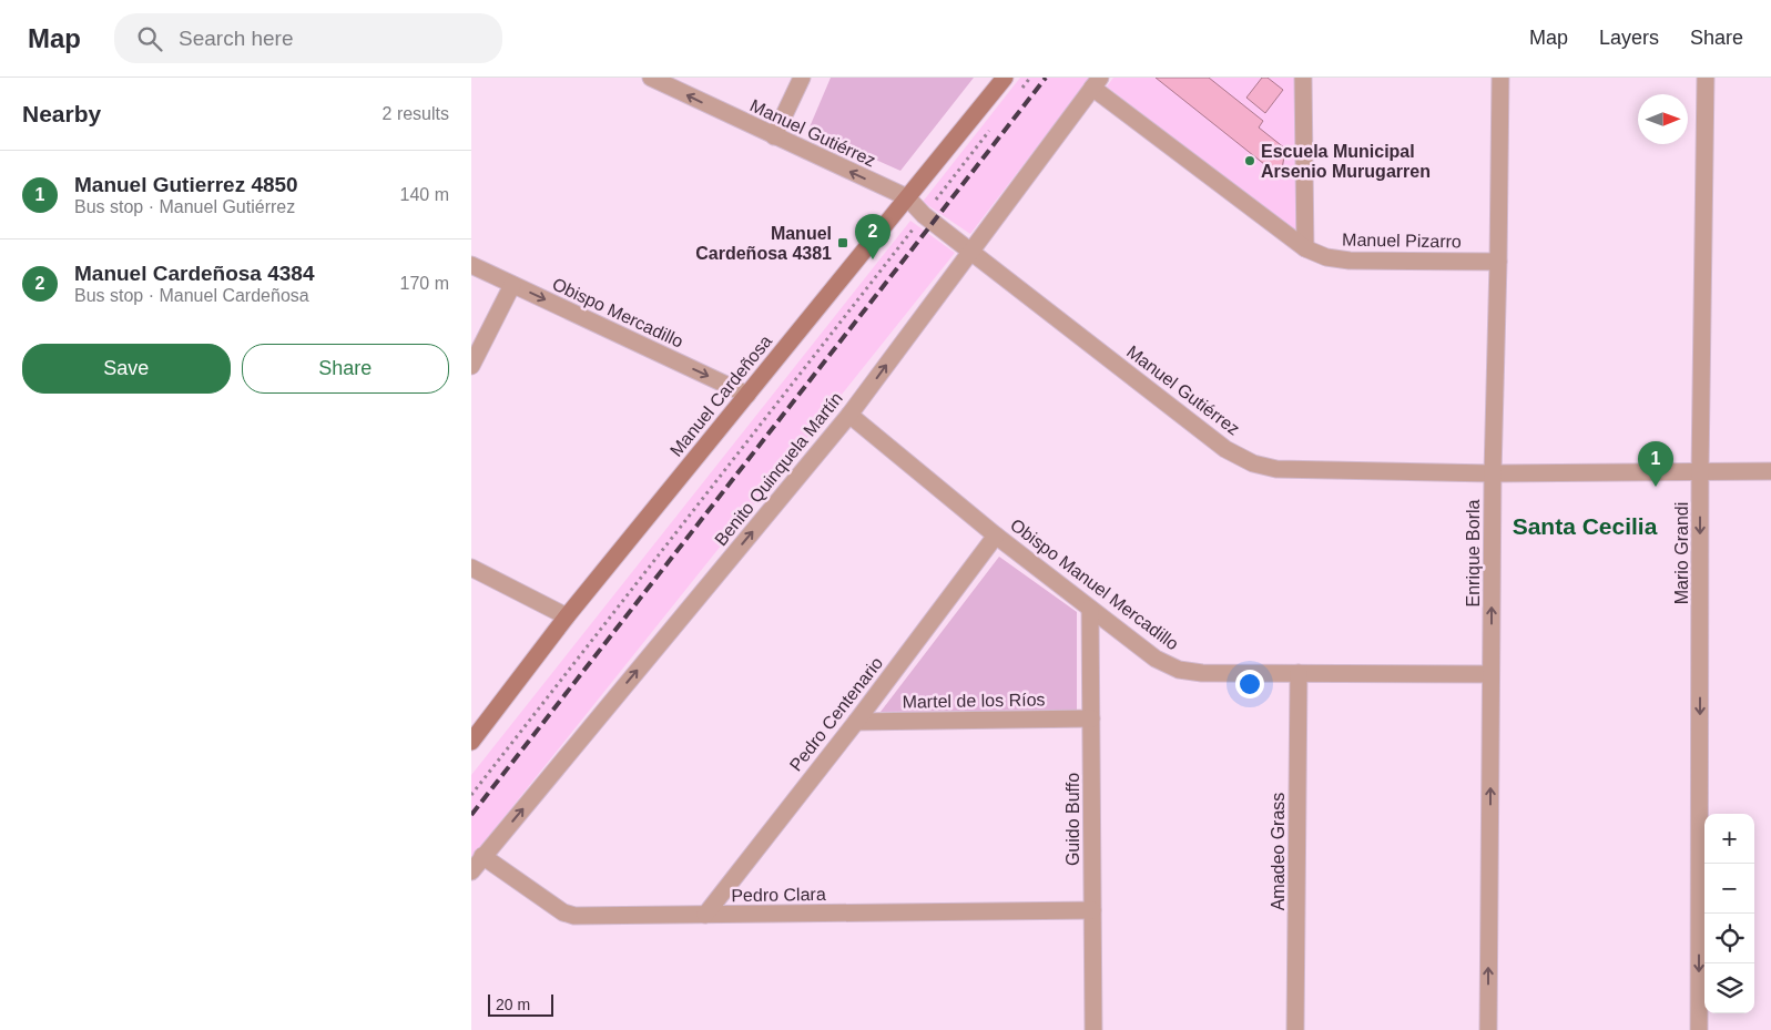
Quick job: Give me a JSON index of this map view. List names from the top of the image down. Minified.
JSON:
{"streets":{"main road":["Manuel Cardeñosa"],"street":["Manuel Gutiérrez","Manuel Pizarro","Obispo Mercadillo","Benito Quinquela Martín","Enrique Borla","Mario Grandi","Obispo Manuel Mercadillo","Martel de los Ríos","Pedro Centenario","Guido Buffo","Amadeo Grass","Pedro Clara"]},"crossings":[["Manuel Gutiérrez","Manuel Cardeñosa"],["Manuel Gutiérrez","Benito Quinquela Martín"],["Manuel Gutiérrez","Enrique Borla"],["Manuel Gutiérrez","Mario Grandi"],["Manuel Pizarro","Benito Quinquela Martín"],["Manuel Pizarro","Enrique Borla"],["Obispo Mercadillo","Manuel Cardeñosa"],["Benito Quinquela Martín","Obispo Manuel Mercadillo"],["Benito Quinquela Martín","Pedro Clara"],["Enrique Borla","Obispo Manuel Mercadillo"],["Obispo Manuel Mercadillo","Pedro Centenario"],["Obispo Manuel Mercadillo","Guido Buffo"],["Obispo Manuel Mercadillo","Amadeo Grass"],["Martel de los Ríos","Pedro Centenario"],["Martel de los Ríos","Guido Buffo"],["Pedro Centenario","Pedro Clara"],["Guido Buffo","Pedro Clara"]],"one_way":["Obispo Mercadillo","Benito Quinquela Martín","Enrique Borla","Mario Grandi"],"districts":["Santa Cecilia"],"places":{"other":["Escuela Municipal Arsenio Murugarren"],"transit":["Manuel Cardeñosa 4381"]},"scale_bar":"20 m","north":"right","page":{"header":"Map","search":"Search here","nav":["Map","Layers","Share"],"heading":["Nearby","2 results"],"list":[{"mark":"1","name":"Manuel Gutierrez 4850","note":"Bus stop · Manuel Gutiérrez","value":"140 m"},{"mark":"2","name":"Manuel Cardeñosa 4384","note":"Bus stop · Manuel Cardeñosa","value":"170 m"}],"pins":["2","1"],"buttons":["Save","Share"],"map_buttons":["+","−"],"scale":"20 m"}}
